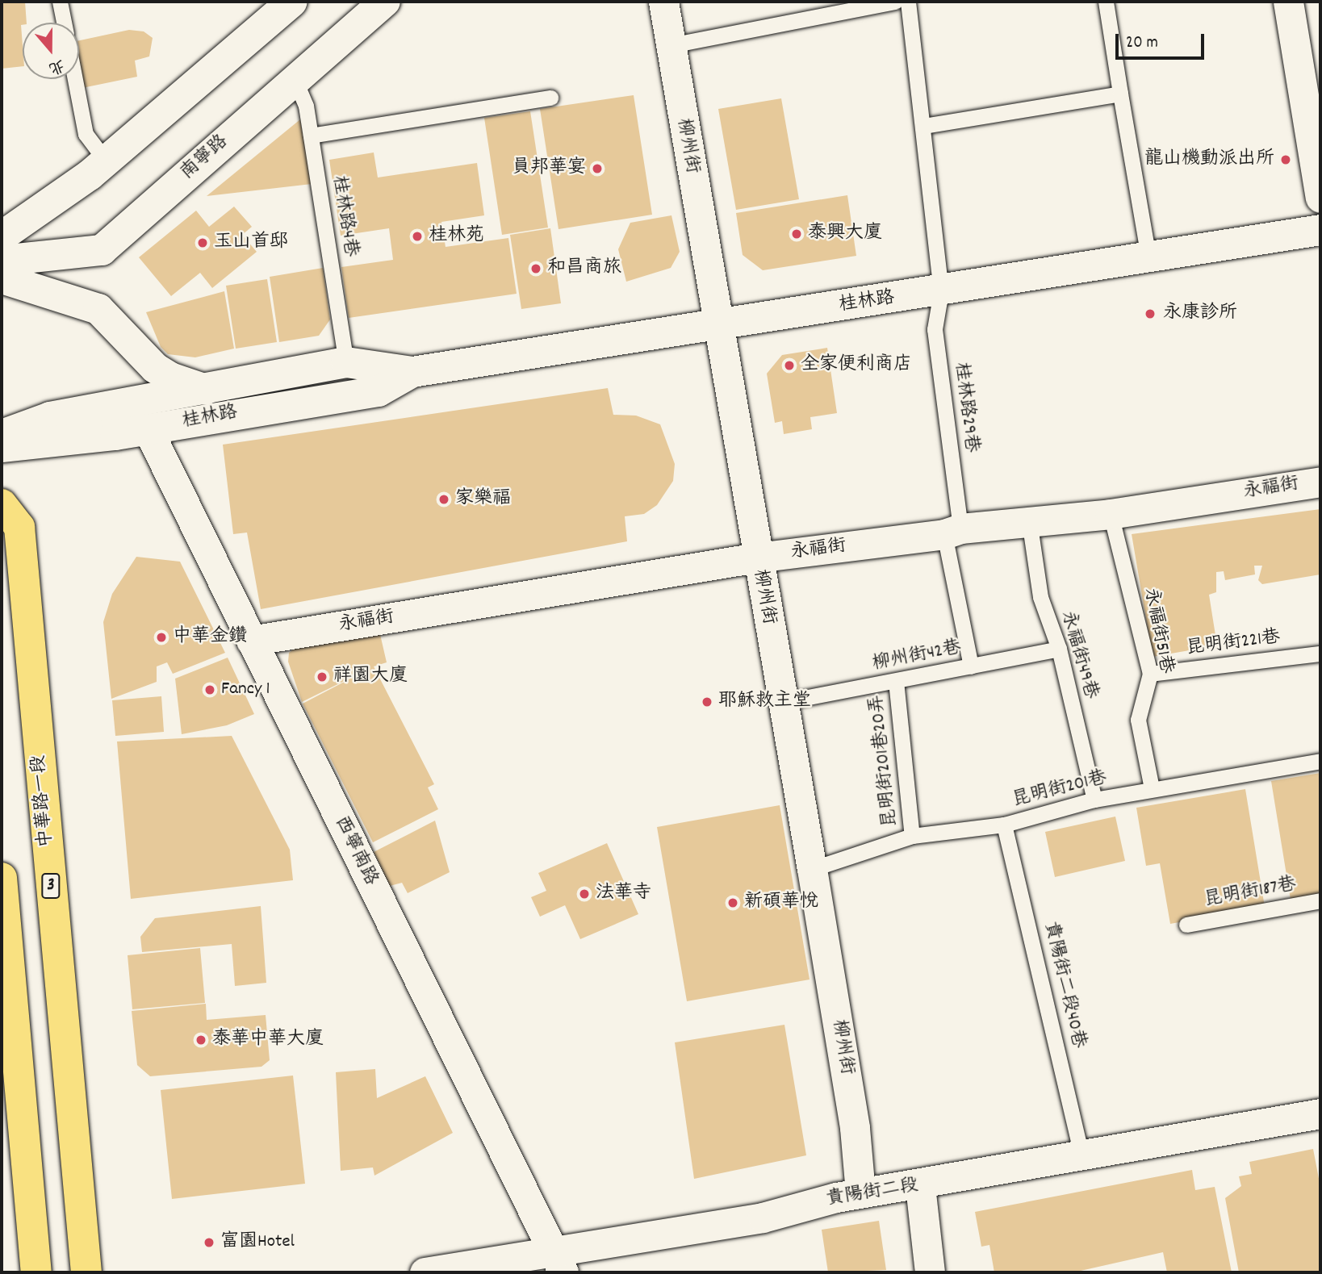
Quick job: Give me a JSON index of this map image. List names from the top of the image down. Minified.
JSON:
{"streets":{"main road":["中華路一段","3"],"street":["柳州街","南寧路","桂林路","永福街","西寧南路","貴陽街二段"],"lane":["桂林路4巷","桂林路29巷","永福街51巷","昆明街221巷","永福街49巷","柳州街42巷","昆明街201巷20弄","昆明街201巷","昆明街187巷","貴陽街二段40巷"]},"crossings":[["柳州街","桂林路"],["柳州街","永福街"],["柳州街","柳州街42巷"],["柳州街","昆明街201巷"],["柳州街","貴陽街二段"],["南寧路","桂林路4巷"],["桂林路4巷","桂林路"],["桂林路","桂林路29巷"],["桂林路","西寧南路"],["桂林路29巷","永福街"],["桂林路29巷","柳州街42巷"],["永福街","永福街51巷"],["永福街","永福街49巷"],["永福街","西寧南路"],["永福街51巷","昆明街221巷"],["永福街51巷","昆明街201巷"],["永福街49巷","柳州街42巷"],["永福街49巷","昆明街201巷"],["柳州街42巷","昆明街201巷20弄"],["昆明街201巷20弄","昆明街201巷"],["昆明街201巷","貴陽街二段40巷"],["西寧南路","貴陽街二段"],["貴陽街二段40巷","貴陽街二段"]],"places":["龍山機動派出所","員邦華宴","泰興大廈","桂林苑","玉山首邸","和昌商旅","永康診所","全家便利商店","家樂福","中華金鑽","祥園大廈","Fancy 1","耶穌救主堂","法華寺","新碩華悅","泰華中華大廈","富園Hotel"],"scale_bar":"20 m","north":"bottom"}
